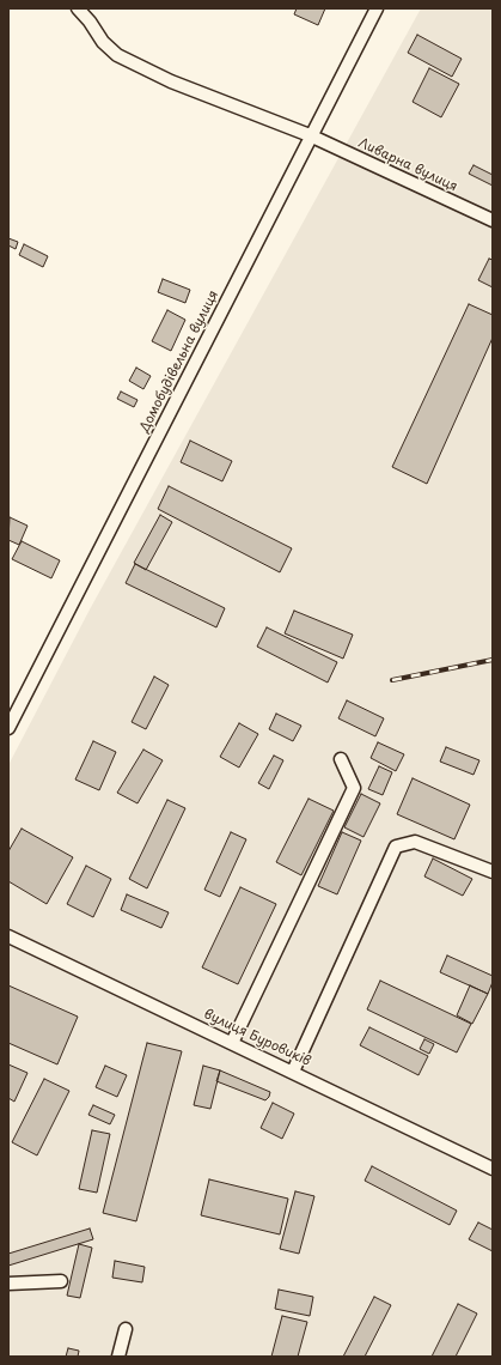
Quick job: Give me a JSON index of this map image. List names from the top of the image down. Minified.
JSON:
{"streets":{"street":["Ливарна вулиця","Домобудівельна вулиця","вулиця Буровиків"]},"crossings":[["Ливарна вулиця","Домобудівельна вулиця"]]}
